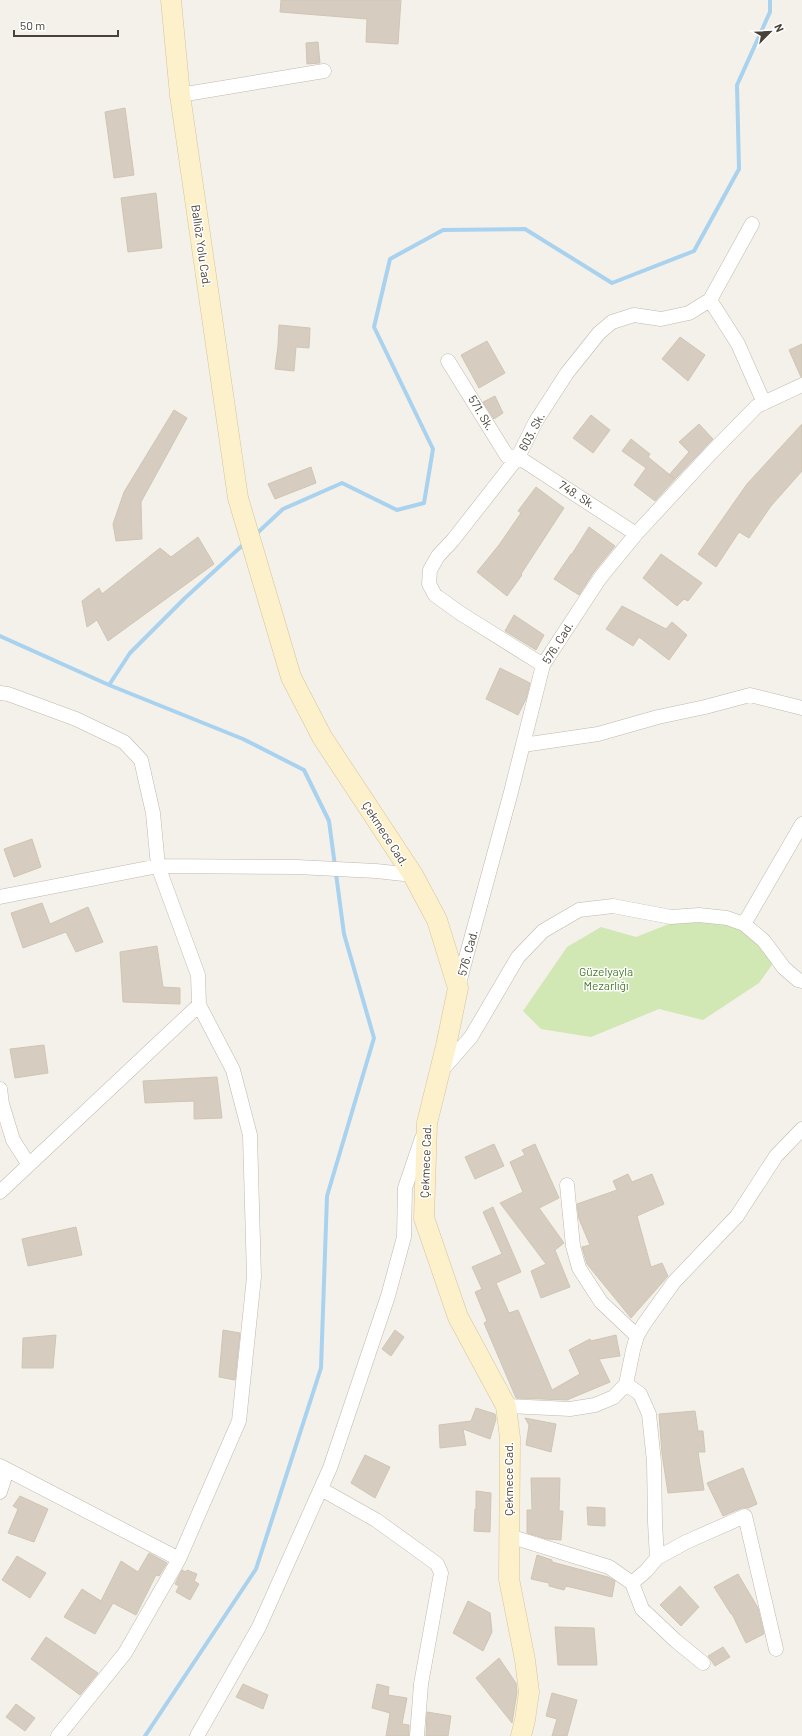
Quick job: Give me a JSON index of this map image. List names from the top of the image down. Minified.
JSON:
{"streets":{"street":["Ballıöz Yolu Cad.","571. Sk.","603. Sk.","748. Sk.","576. Cad.","Çekmece Cad."]},"crossings":[["Ballıöz Yolu Cad.","Çekmece Cad."],["571. Sk.","603. Sk."],["571. Sk.","748. Sk."],["603. Sk.","748. Sk."],["603. Sk.","576. Cad."],["748. Sk.","576. Cad."],["576. Cad.","Çekmece Cad."]],"parks":["Güzelyayla Mezarlığı"],"scale_bar":"50 m","north":"top right"}
